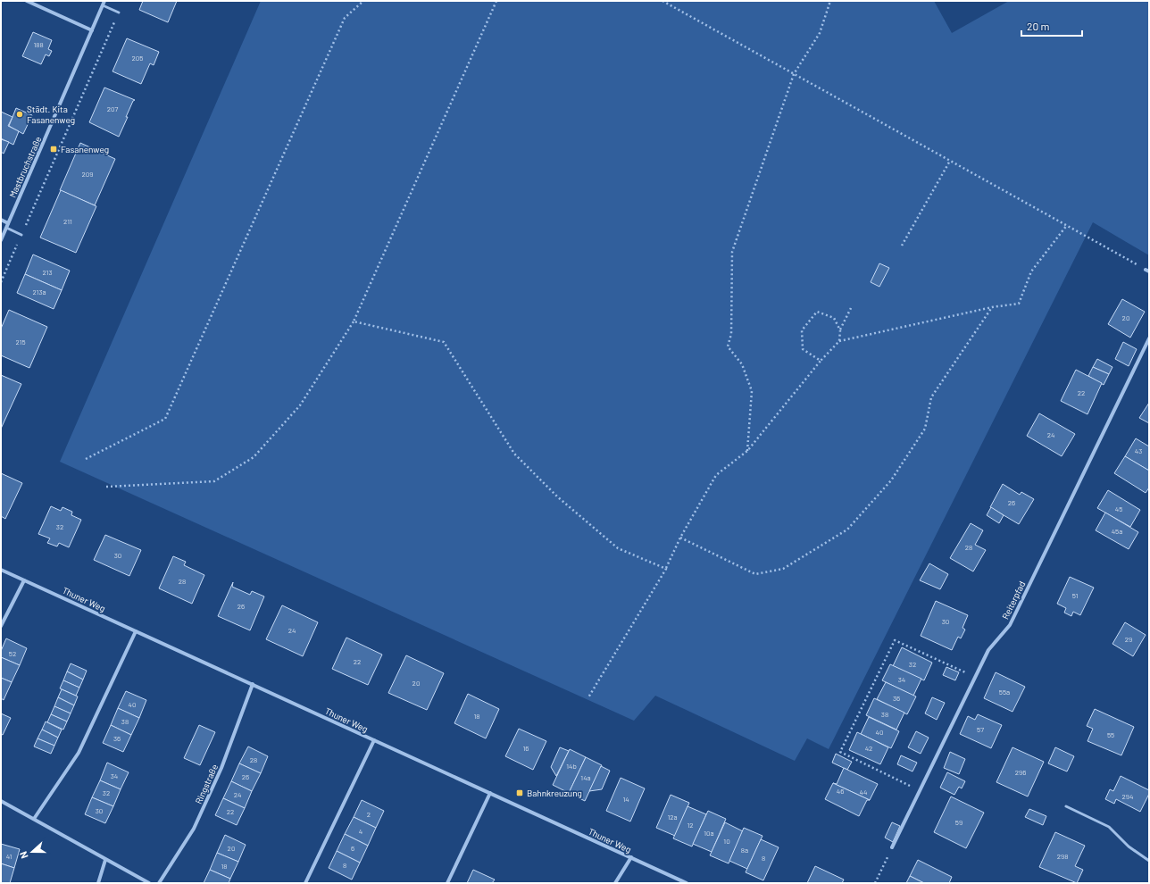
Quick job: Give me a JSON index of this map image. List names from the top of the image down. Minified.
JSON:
{"streets":{"street":["Mastbruchstraße","Thuner Weg","Reiterpfad","Ringstraße"]},"crossings":[["Thuner Weg","Ringstraße"]],"places":{"other":["Städt. Kita Fasanenweg"],"transit":["Fasanenweg","Bahnkreuzung"]},"house_numbers":["188","205","207","209","211","213","213a","20","215","22","24","43","26","45","32","45a","28","30","28","51","26","30","24","29","52","22","32","34","20","55a","36","40","38","18","38","57","40","55","36","16","42","28","14b","296","34","26","14a","46","44","32","24","294","14","30","22","2","12a","59","12","4","10a","10","20","6","8a","41","298","8","8","18"],"scale_bar":"20 m","north":"left"}
